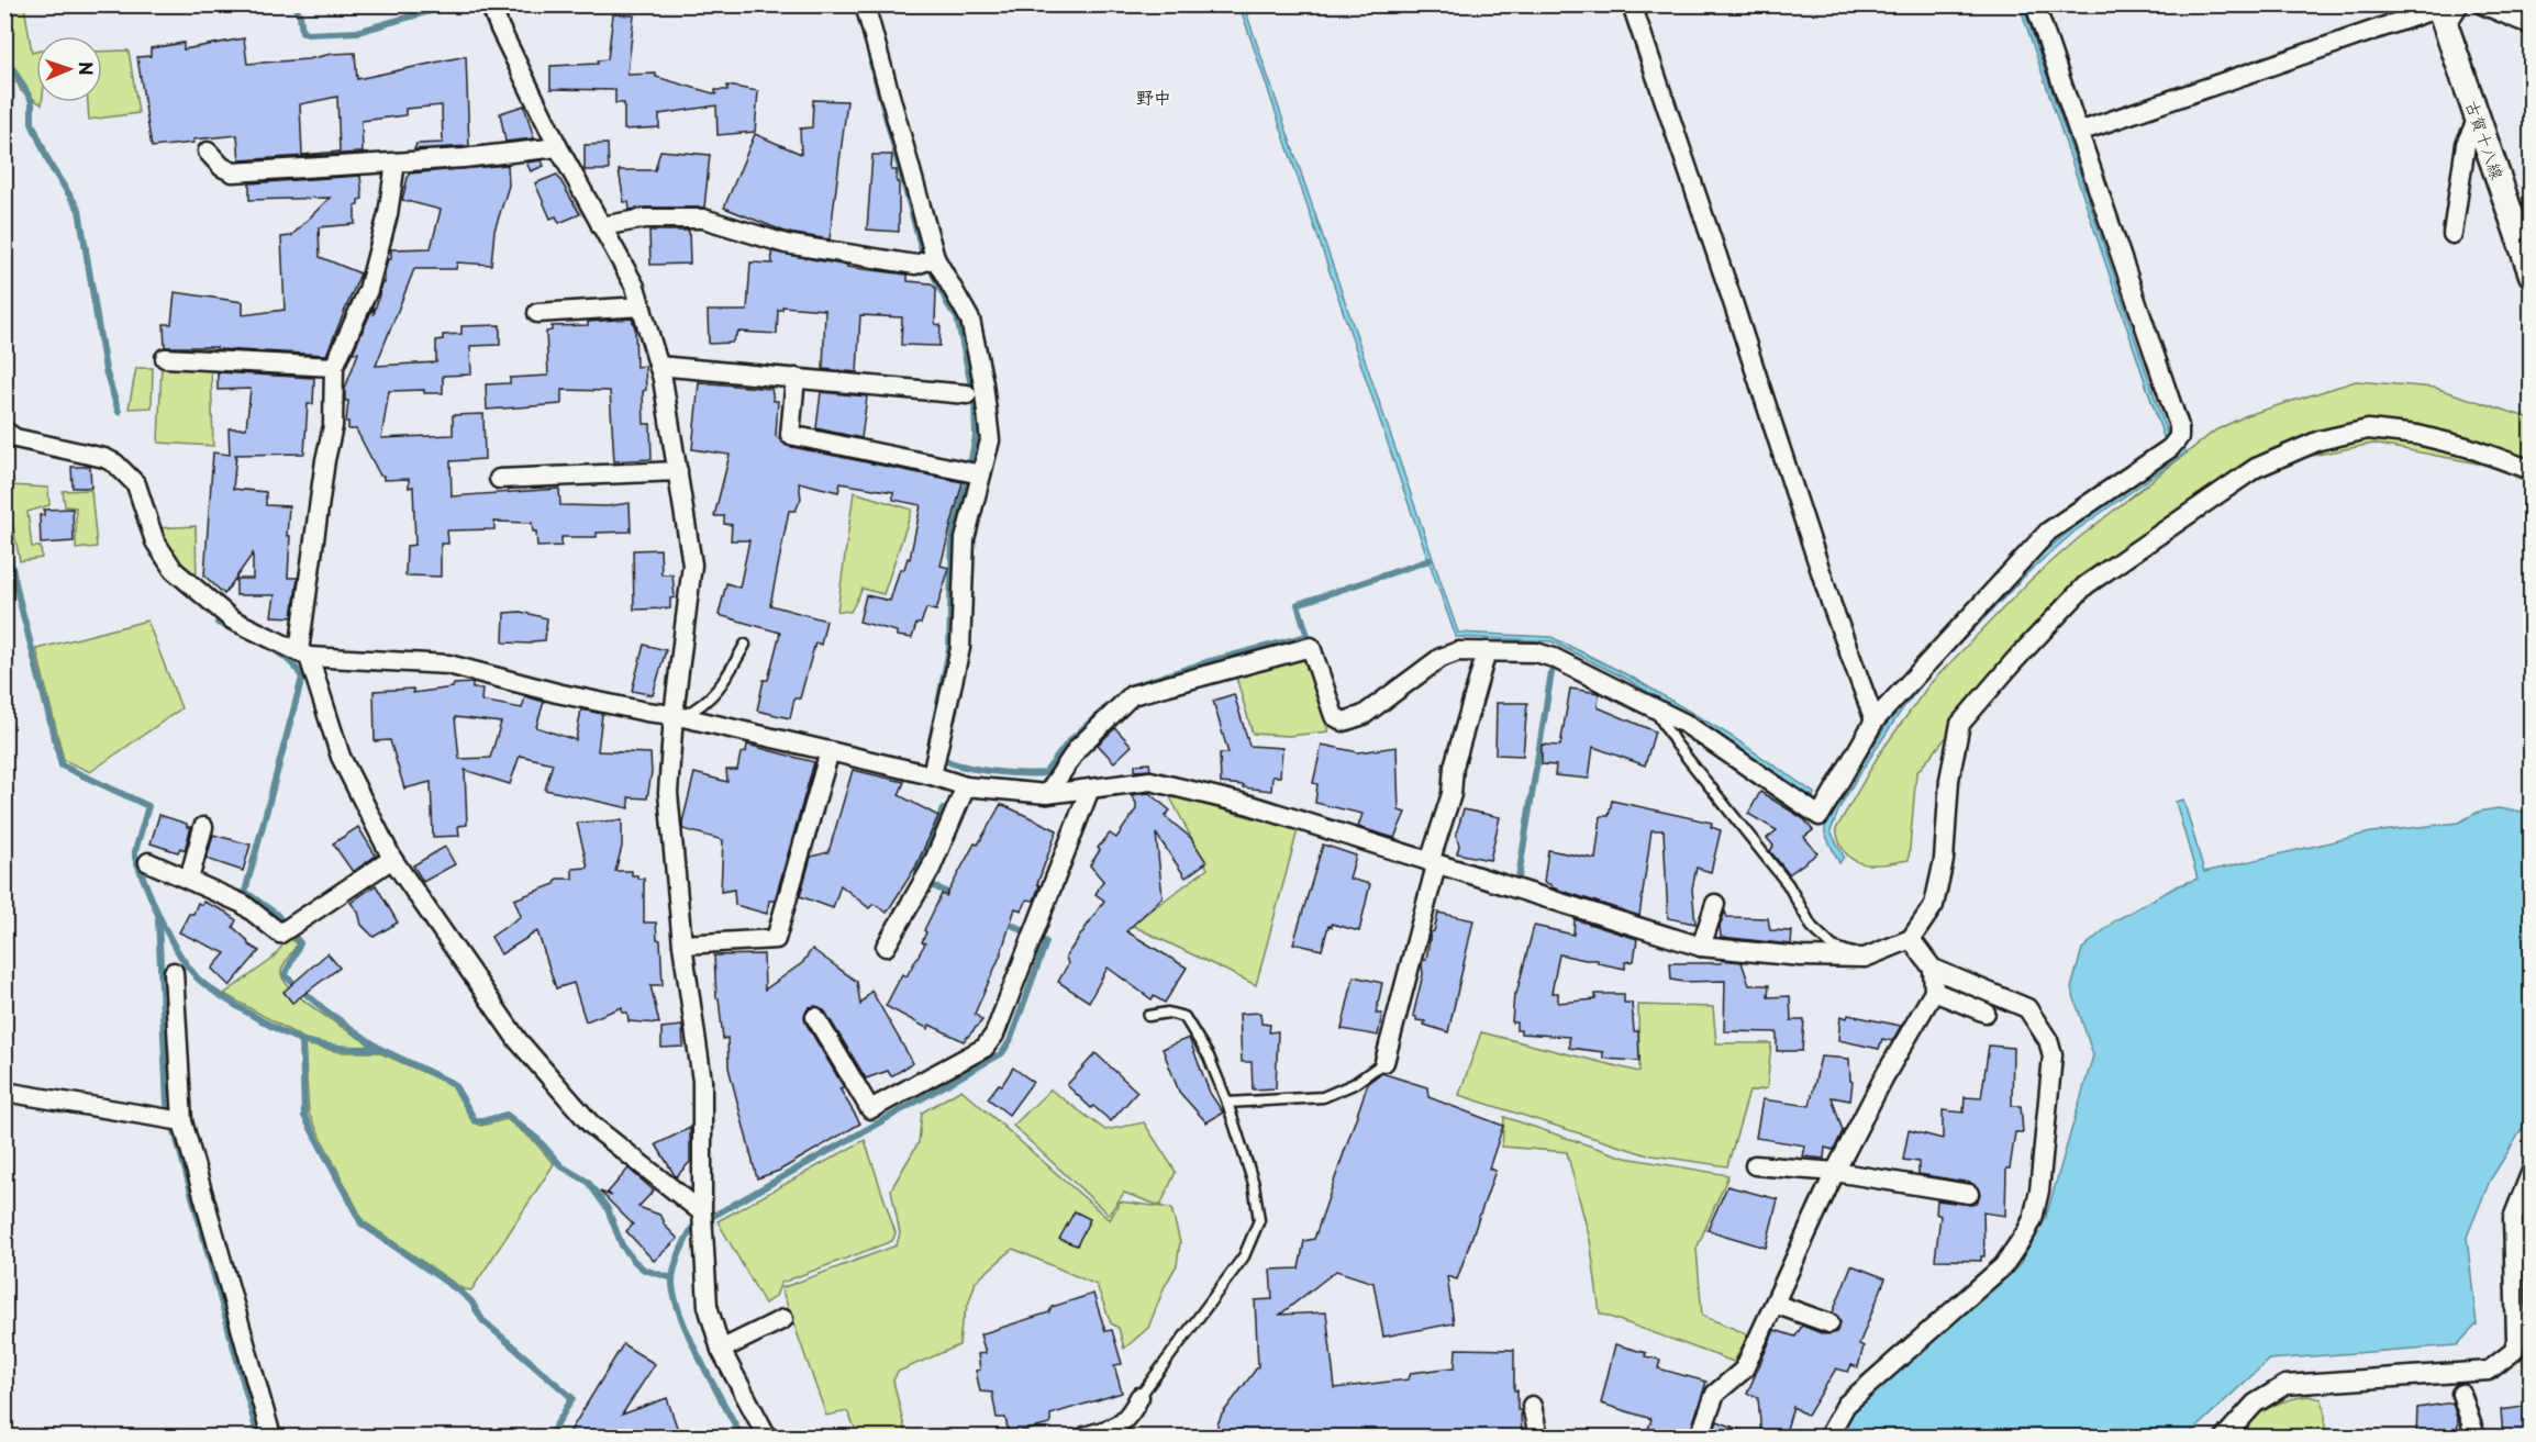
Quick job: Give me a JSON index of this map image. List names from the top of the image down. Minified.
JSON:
{"streets":{"main road":["古賀十八線"]},"districts":["野中"],"north":"right"}
